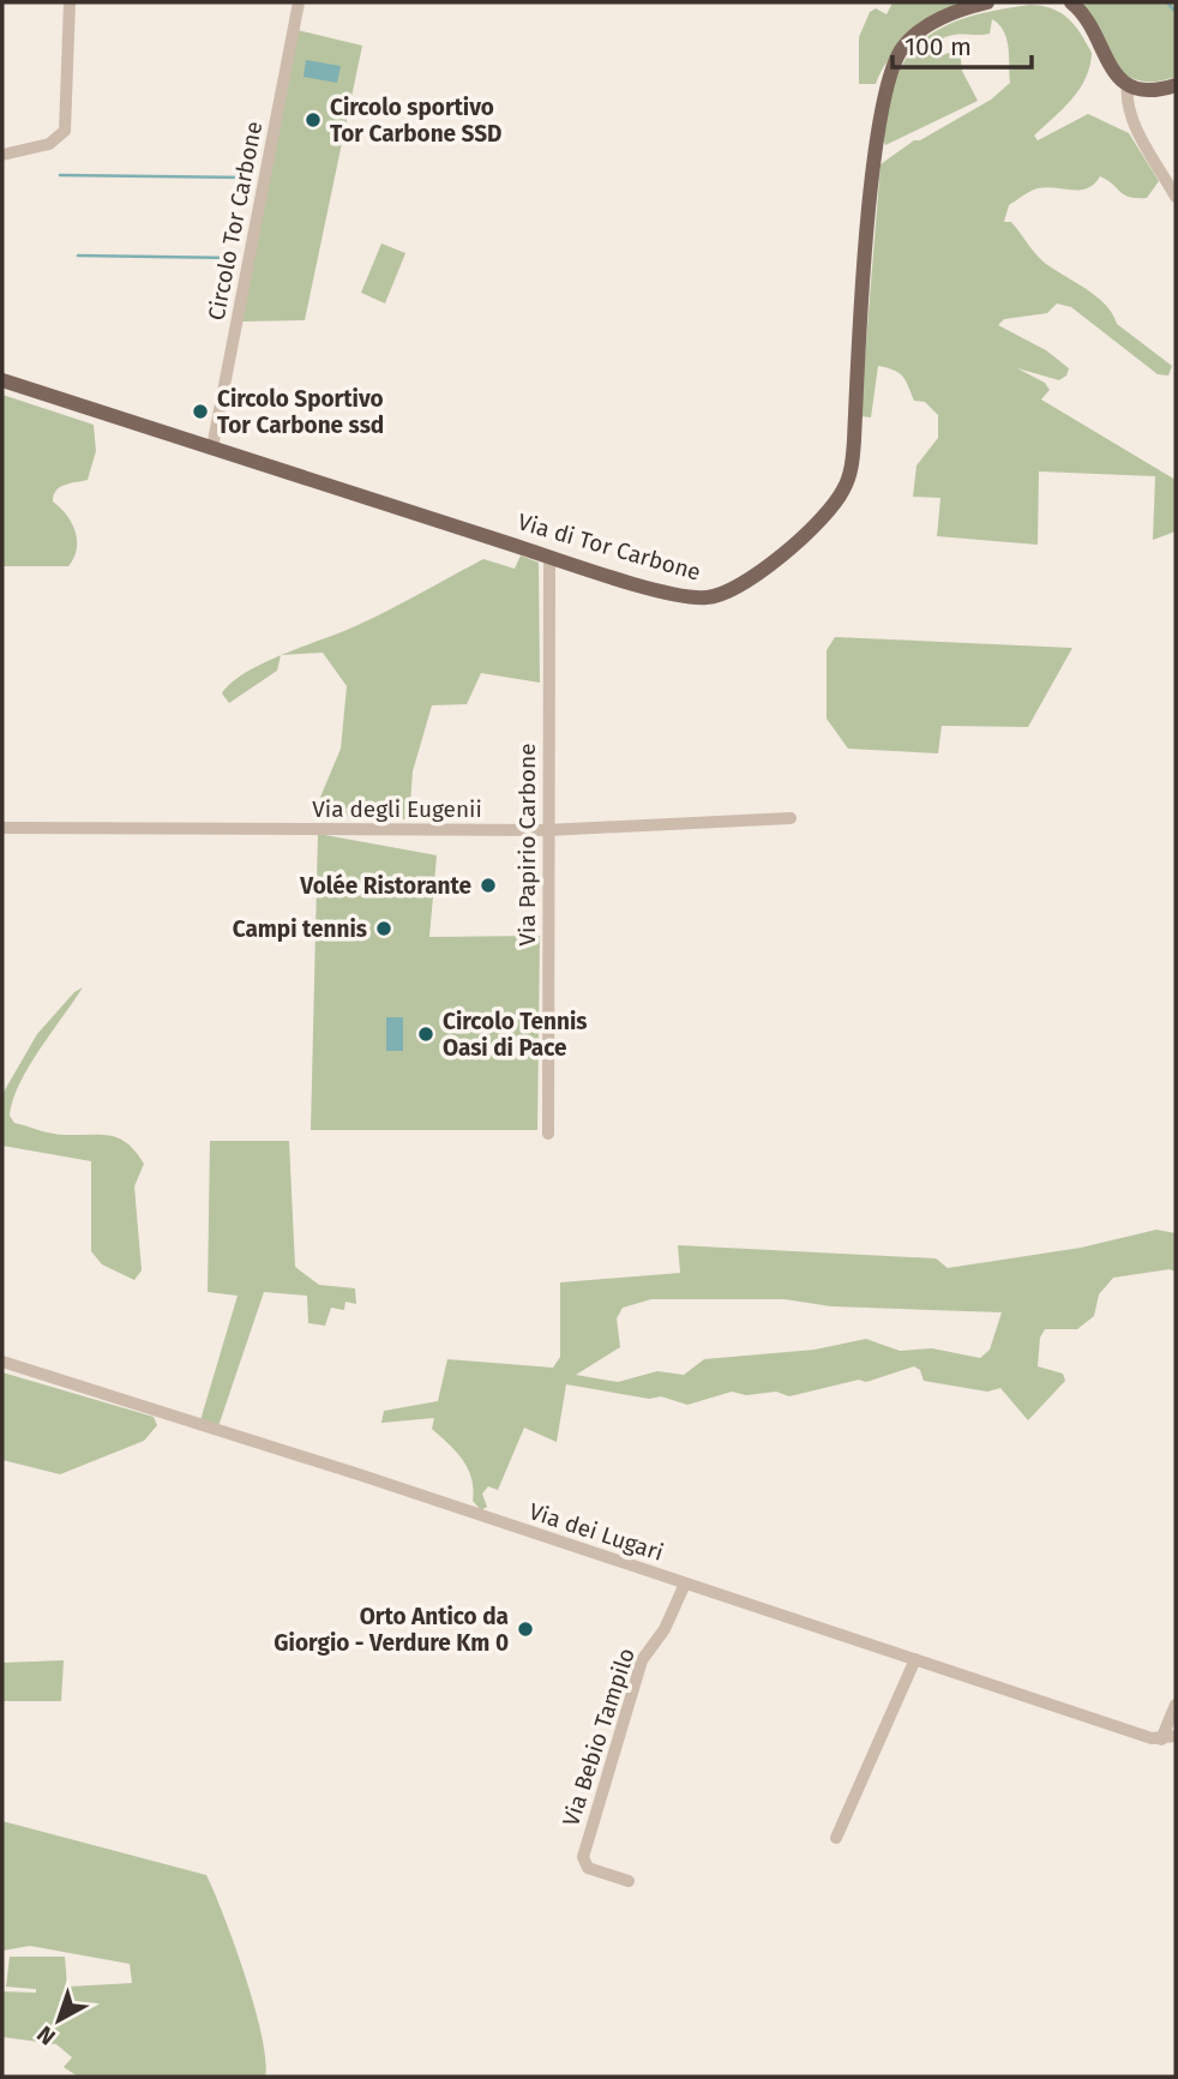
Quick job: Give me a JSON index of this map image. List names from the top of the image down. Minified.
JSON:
{"streets":{"main road":["Via di Tor Carbone"],"street":["Circolo Tor Carbone","Via degli Eugenii","Via Papirio Carbone","Via dei Lugari","Via Bebio Tampilo"]},"crossings":[["Circolo Tor Carbone","Via di Tor Carbone"],["Via di Tor Carbone","Via Papirio Carbone"],["Via degli Eugenii","Via Papirio Carbone"],["Via dei Lugari","Via Bebio Tampilo"]],"places":["Circolo sportivo Tor Carbone SSD","Circolo Sportivo Tor Carbone ssd","Volée Ristorante","Campi tennis","Circolo Tennis Oasi di Pace","Orto Antico da Giorgio - Verdure Km 0"],"scale_bar":"100 m","north":"bottom left"}
